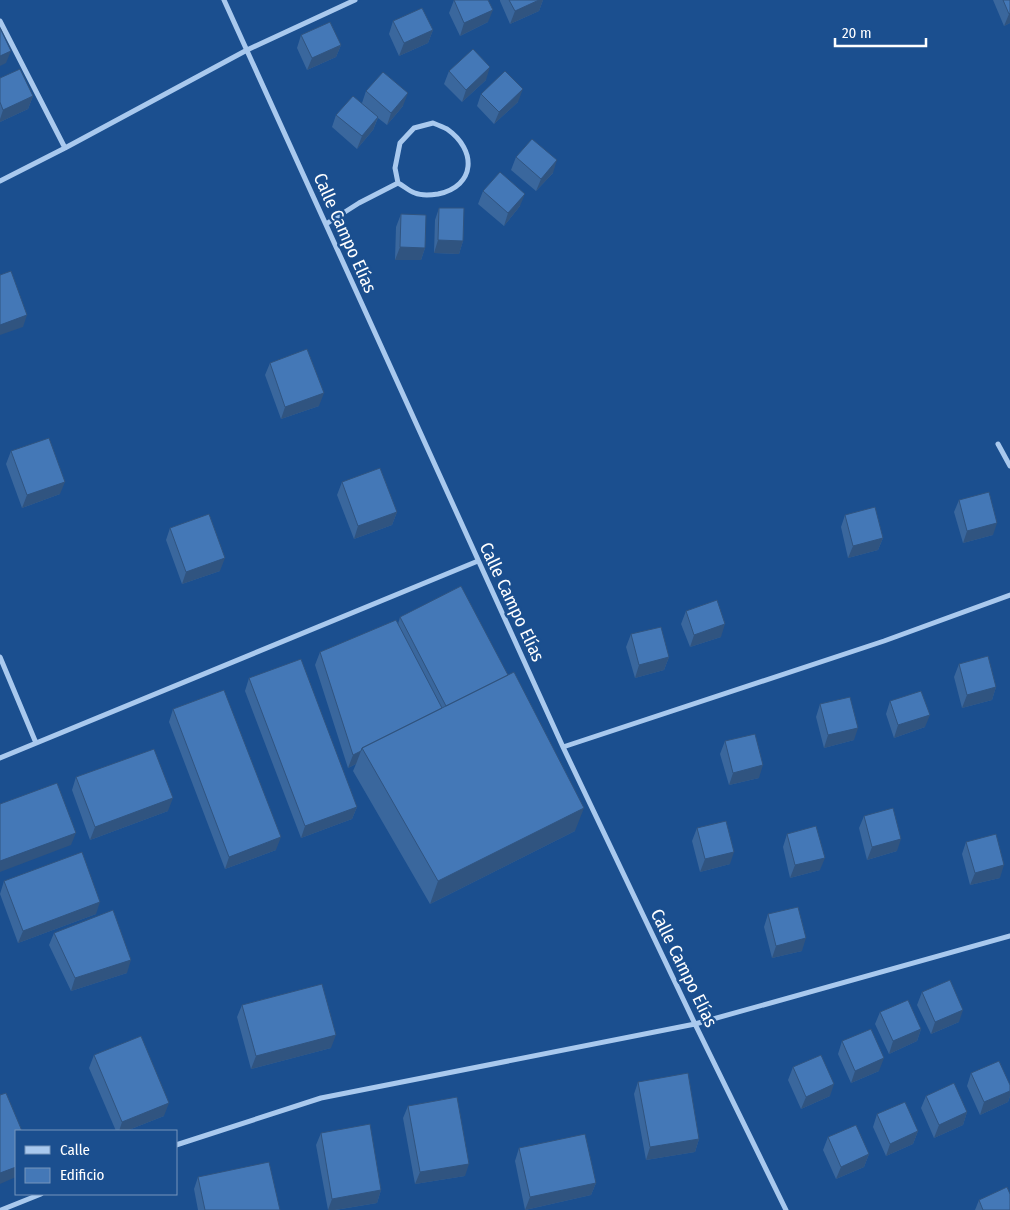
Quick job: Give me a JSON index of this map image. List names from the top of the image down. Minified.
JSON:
{"streets":{"street":["Calle Campo Elías"]},"legend":["Calle","Edificio"],"scale_bar":"20 m"}
